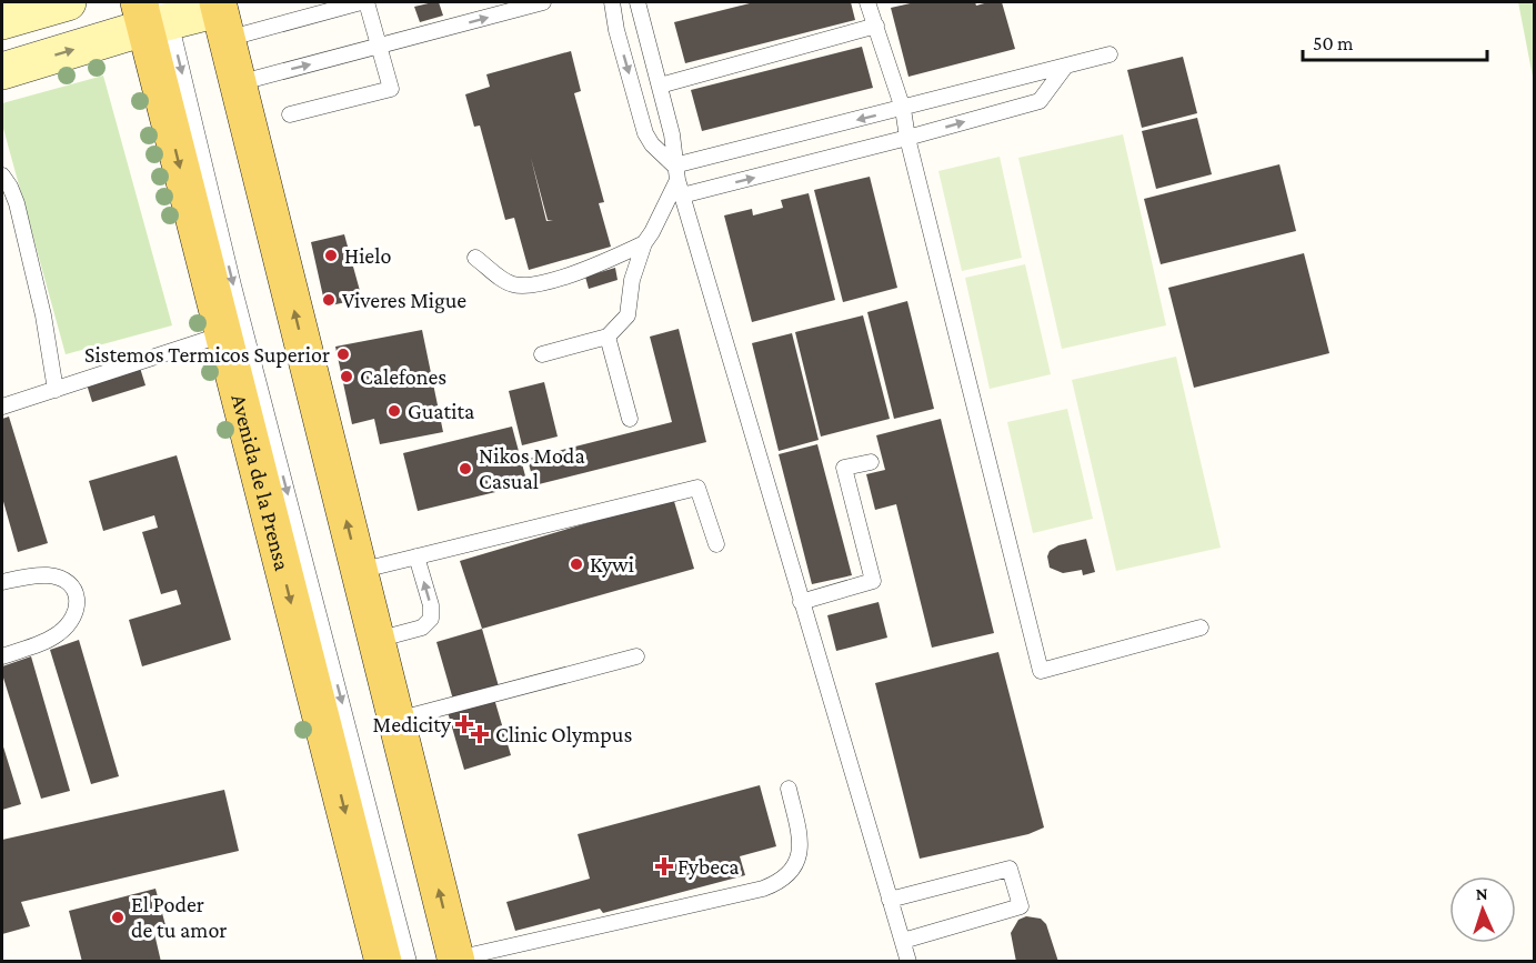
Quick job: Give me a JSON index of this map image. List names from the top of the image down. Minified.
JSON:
{"streets":{"main road":["Avenida de la Prensa"]},"places":{"other":["Hielo","Viveres Migue","Sistemos Termicos Superior","Calefones","Guatita","Nikos Moda Casual","Kywi","El Poder de tu amor"],"health":["Medicity","Clinic Olympus","Fybeca"]},"scale_bar":"50 m","north":"top"}
